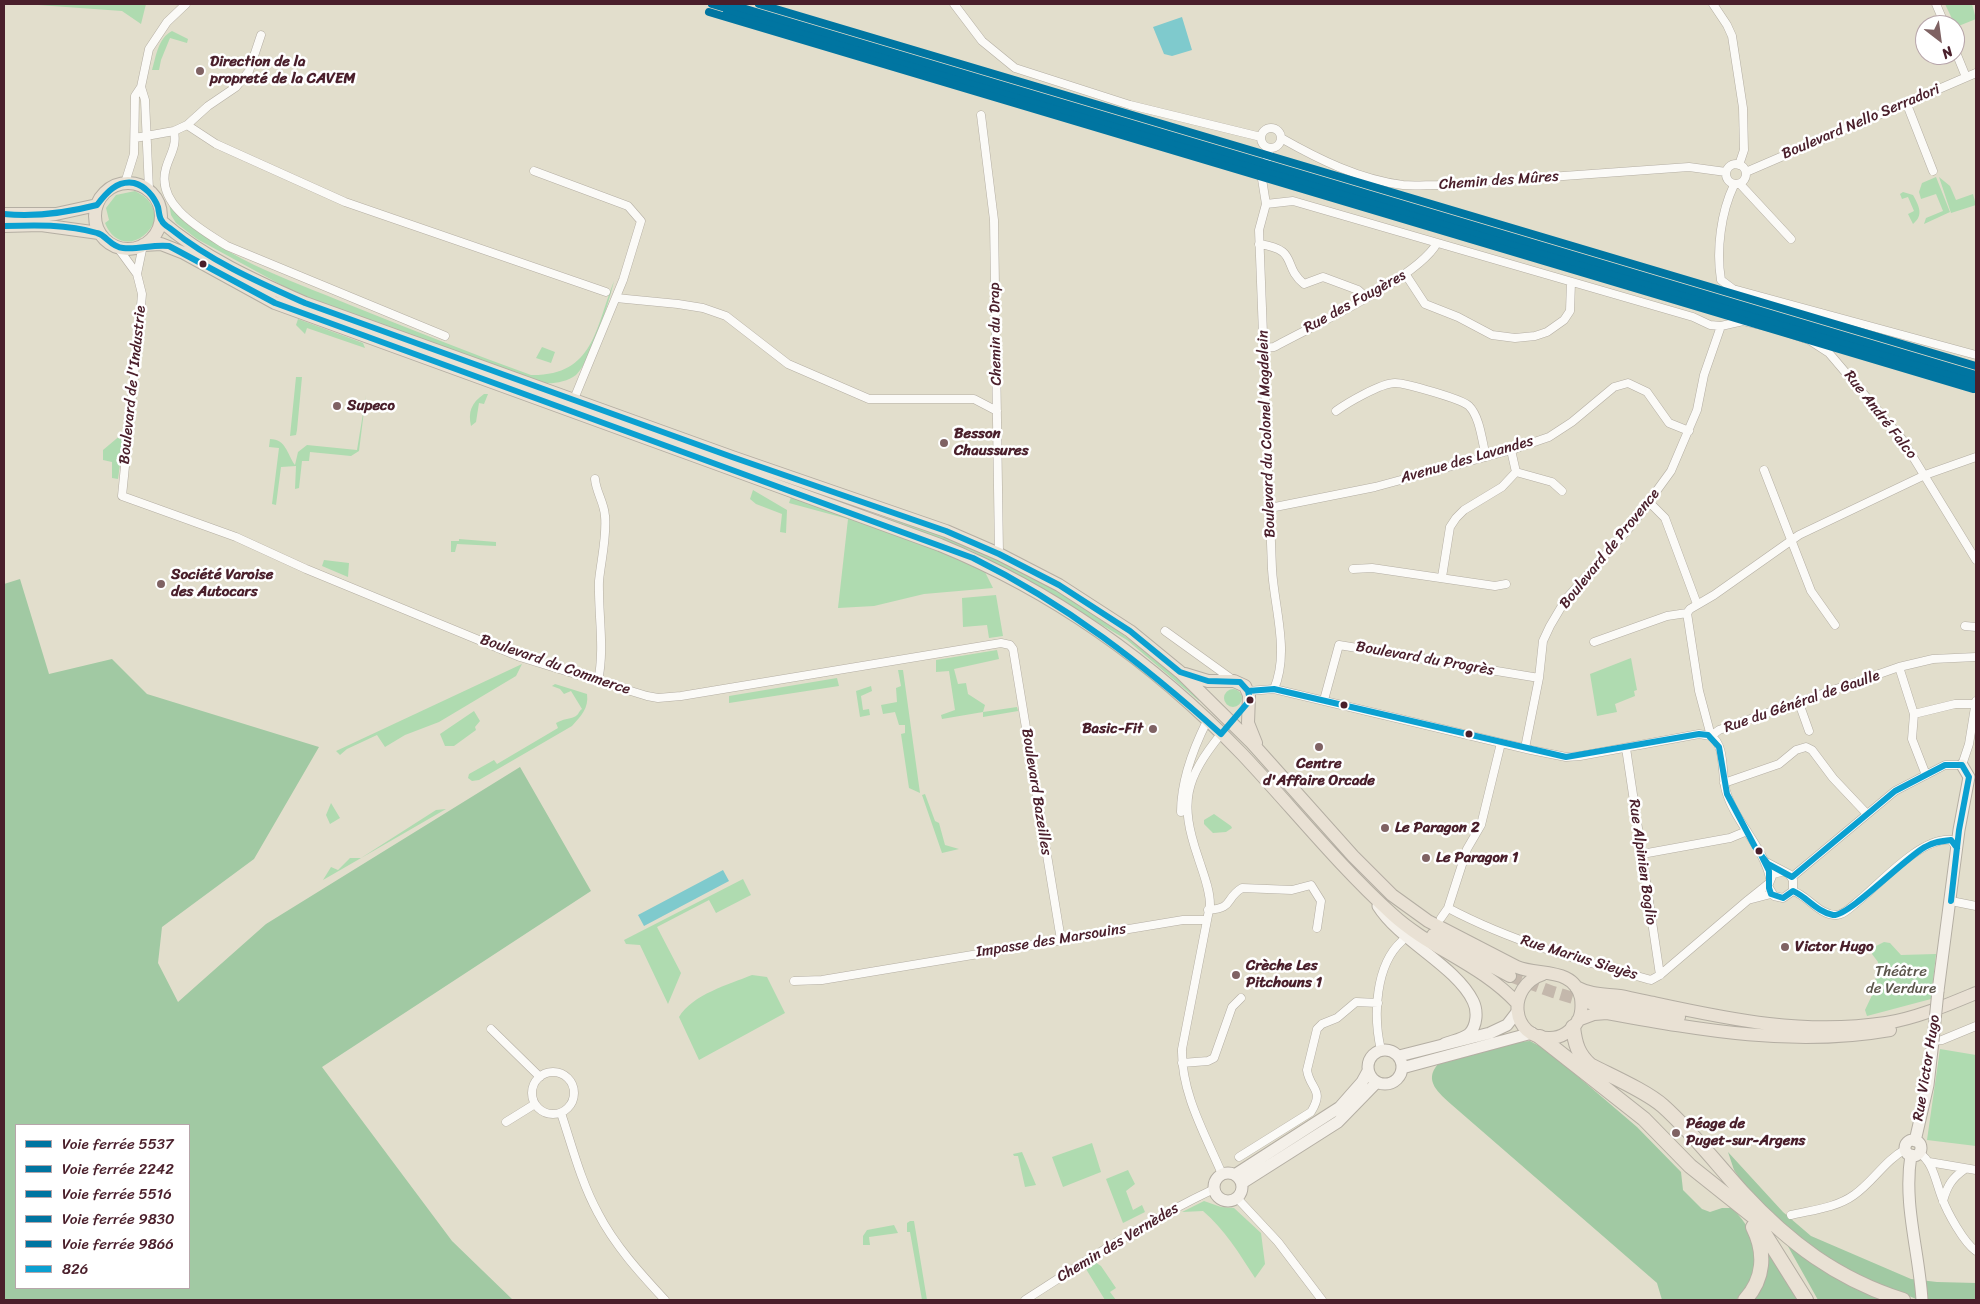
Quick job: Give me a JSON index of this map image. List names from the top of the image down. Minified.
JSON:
{"streets":{"street":["Boulevard Nello Serradori","Chemin des Mûres","Rue des Fougères","Chemin du Drap","Boulevard de l'Industrie","Rue André Falco","Boulevard du Colonel Magdelein","Avenue des Lavandes","Boulevard de Provence","Boulevard du Progrès","Boulevard du Commerce","Rue du Général de Gaulle","Boulevard Bazeilles","Rue Alpinien Boglio","Impasse des Marsouins","Rue Marius Sieyès","Rue Victor Hugo","Chemin des Vernèdes"]},"crossings":[["Boulevard Nello Serradori","Chemin des Mûres"],["Chemin des Mûres","Boulevard du Colonel Magdelein"],["Rue des Fougères","Boulevard du Colonel Magdelein"],["Boulevard de l'Industrie","Boulevard du Commerce"],["Rue André Falco","Boulevard de Provence"],["Boulevard du Colonel Magdelein","Avenue des Lavandes"],["Boulevard du Colonel Magdelein","Rue du Général de Gaulle"],["Avenue des Lavandes","Boulevard de Provence"],["Boulevard de Provence","Boulevard du Progrès"],["Boulevard de Provence","Rue du Général de Gaulle"],["Boulevard du Progrès","Rue du Général de Gaulle"],["Boulevard du Commerce","Boulevard Bazeilles"],["Rue du Général de Gaulle","Rue Alpinien Boglio"],["Boulevard Bazeilles","Impasse des Marsouins"],["Rue Alpinien Boglio","Rue Marius Sieyès"]],"parks":["Théâtre de Verdure"],"places":["Direction de la propreté de la CAVEM","Supeco","Besson Chaussures","Société Varoise des Autocars","Basic-Fit","Centre d'Affaire Orcade","Le Paragon 2","Le Paragon 1","Victor Hugo","Crèche Les Pitchouns 1","Péage de Puget-sur-Argens"],"lines":["rail line 5537","rail line 2242","rail line 9866","rail line 5516","rail line 9830","transit line 826"],"legend":["Voie ferrée 5537","Voie ferrée 2242","Voie ferrée 5516","Voie ferrée 9830","Voie ferrée 9866","826"],"north":"bottom right"}
